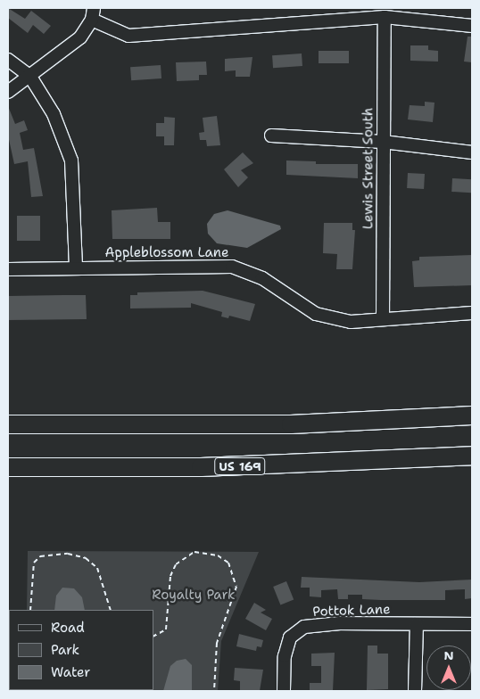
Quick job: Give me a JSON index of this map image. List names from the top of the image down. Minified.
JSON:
{"streets":{"highway":["US 169"],"street":["Lewis Street South","Appleblossom Lane","Pottok Lane"]},"crossings":[["Lewis Street South","Appleblossom Lane"]],"parks":["Royalty Park"],"legend":["Road","Park","Water"],"north":"top"}
